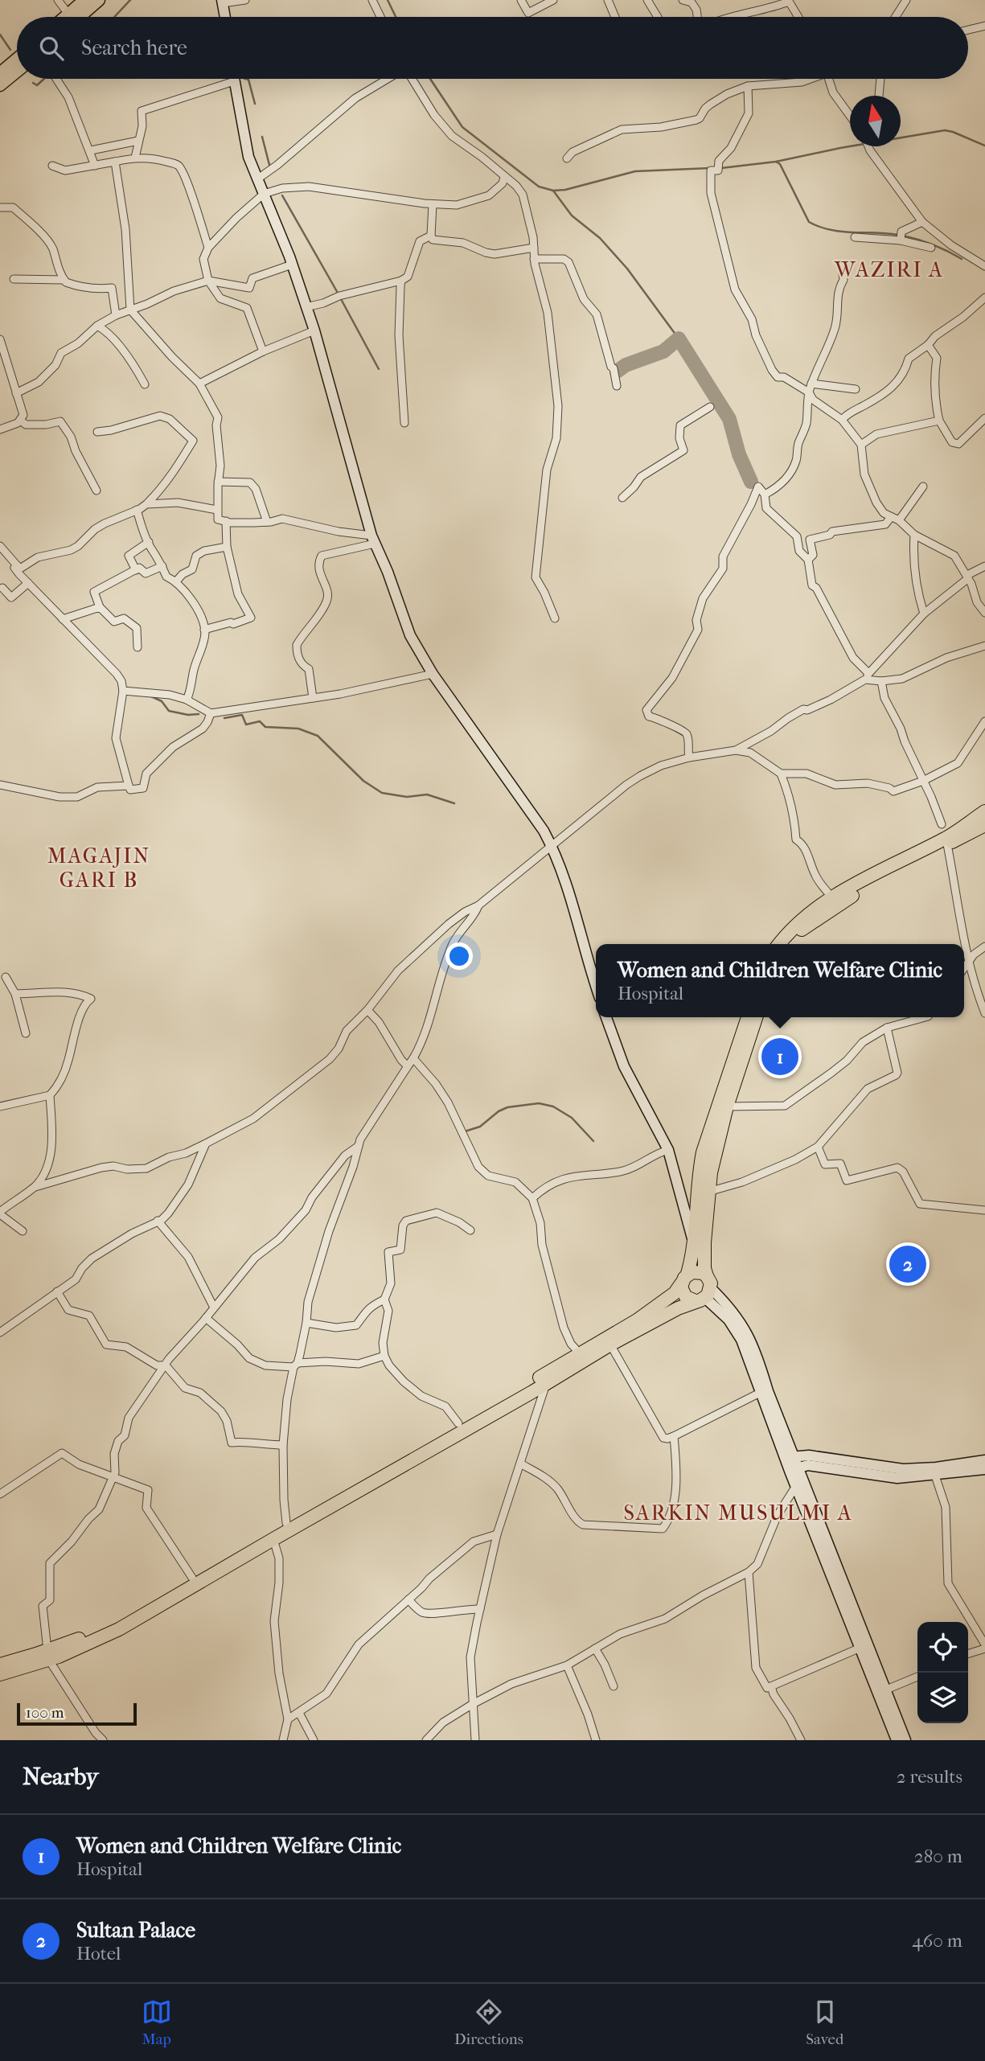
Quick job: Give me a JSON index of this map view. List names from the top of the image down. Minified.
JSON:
{"districts":["WAZIRI A","MAGAJIN GARI B","SARKIN MUSULMI A"],"scale_bar":"100 m","north":"top","page":{"search":"Search here","popup":["Women and Children Welfare Clinic","Hospital"],"pins":["1","2"],"scale":"100 m","heading":["Nearby","2 results"],"list":[{"mark":"1","name":"Women and Children Welfare Clinic","note":"Hospital","value":"280 m"},{"mark":"2","name":"Sultan Palace","note":"Hotel","value":"460 m"}],"nav":["Map","Directions","Saved"]}}
